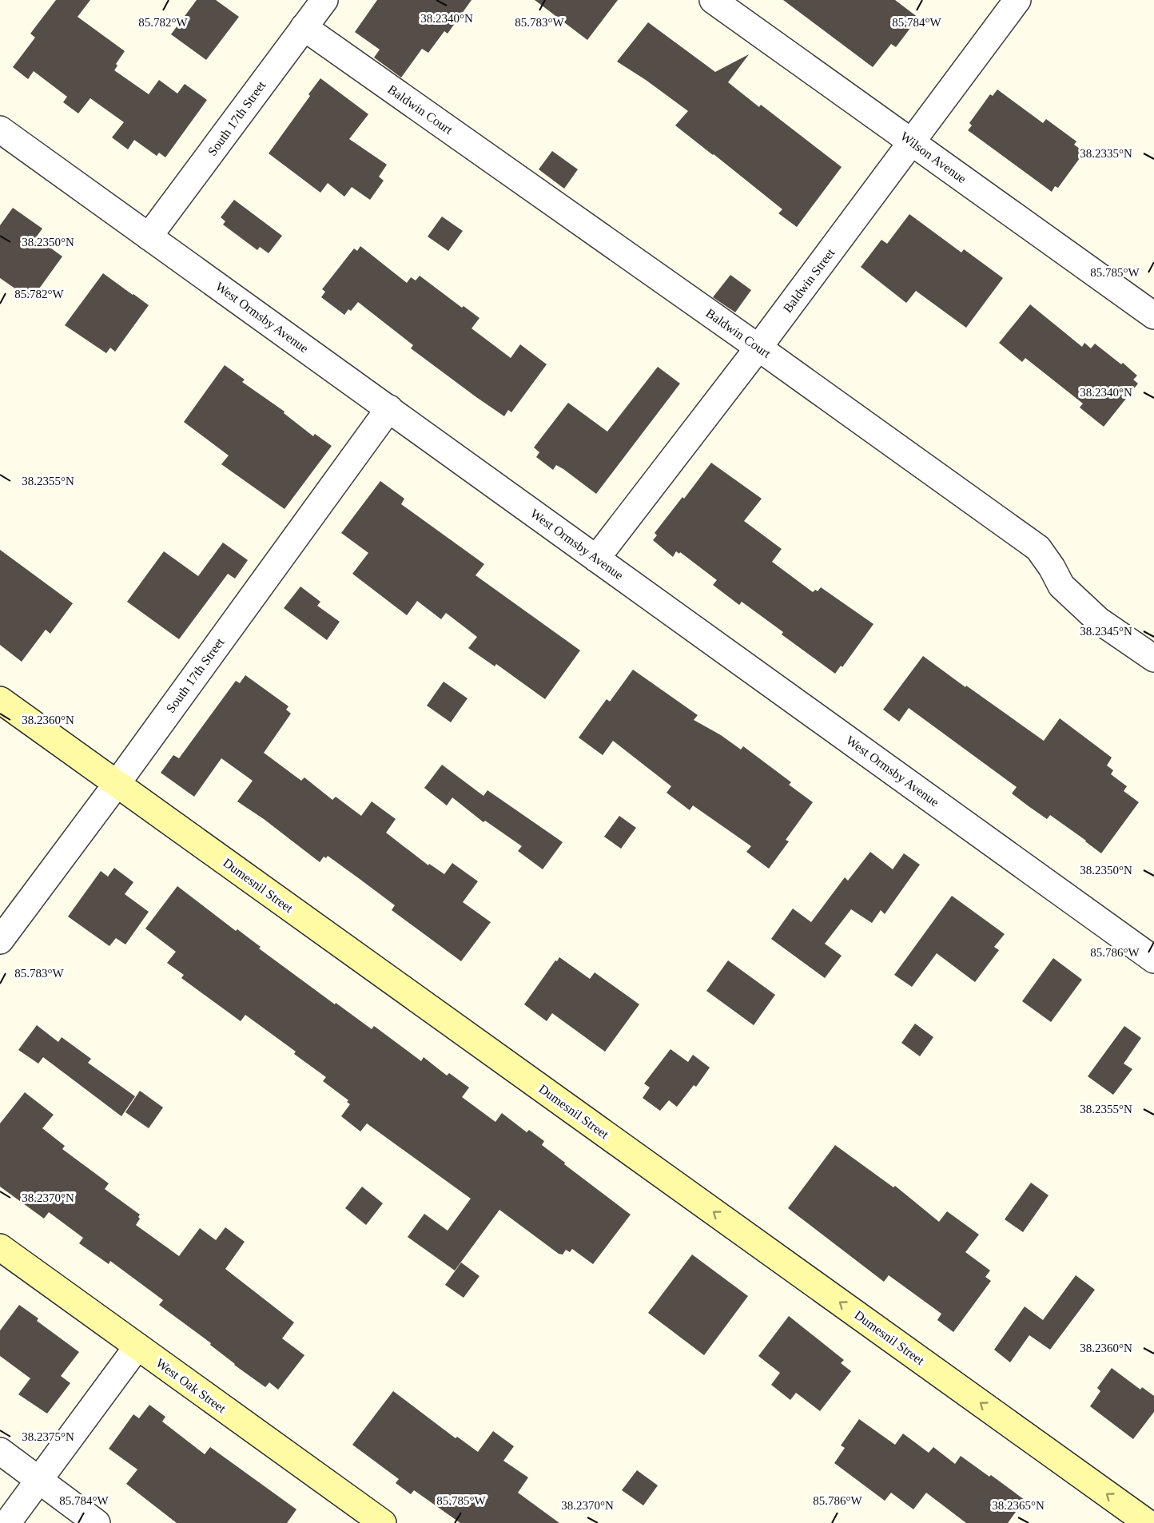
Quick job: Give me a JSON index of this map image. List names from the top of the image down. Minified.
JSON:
{"streets":{"main road":["Dumesnil Street","West Oak Street"],"street":["Baldwin Court","South 17th Street","Wilson Avenue","Baldwin Street","West Ormsby Avenue"]},"crossings":[["Baldwin Court","South 17th Street"],["Baldwin Court","Baldwin Street"],["South 17th Street","West Ormsby Avenue"],["South 17th Street","Dumesnil Street"],["Wilson Avenue","Baldwin Street"],["Baldwin Street","West Ormsby Avenue"]],"one_way":["Dumesnil Street"],"coordinates":["38.2340°N","85.782°W","85.783°W","85.784°W","38.2335°N","38.2350°N","85.785°W","38.2355°N","38.2345°N","38.2360°N","85.786°W","38.2370°N","38.2375°N","38.2365°N"]}
